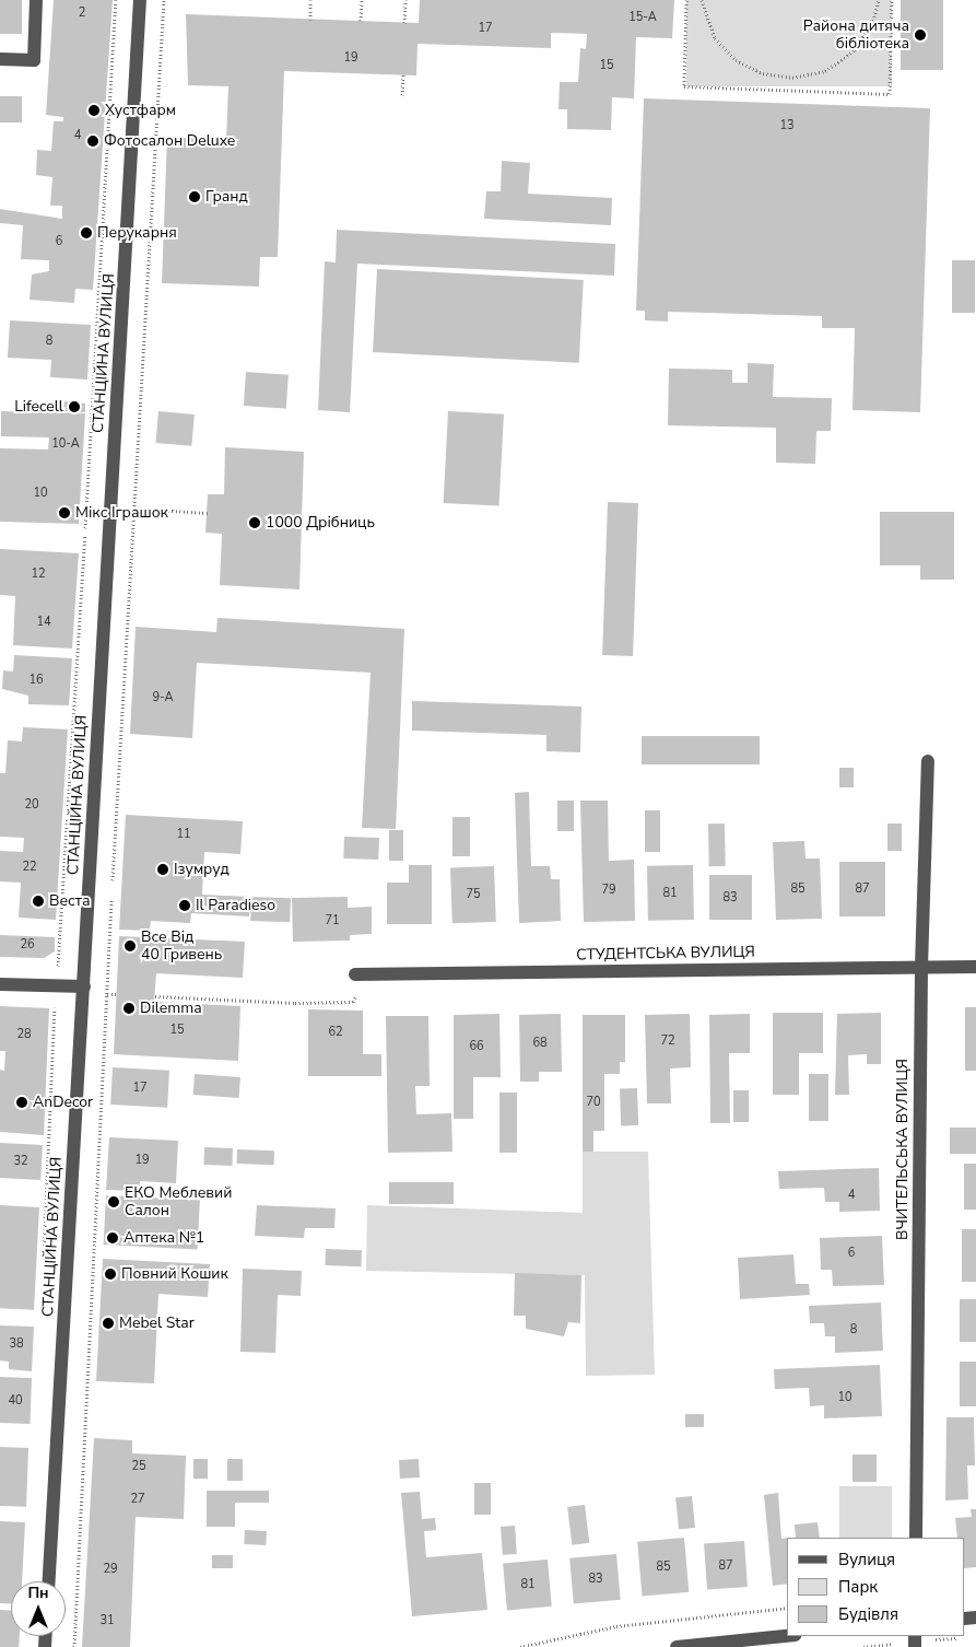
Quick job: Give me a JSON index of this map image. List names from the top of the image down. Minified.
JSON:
{"streets":{"street":["СТАНЦІЙНА ВУЛИЦЯ","СТУДЕНТСЬКА ВУЛИЦЯ","ВЧИТЕЛЬСЬКА ВУЛИЦЯ"]},"crossings":[["СТУДЕНТСЬКА ВУЛИЦЯ","ВЧИТЕЛЬСЬКА ВУЛИЦЯ"]],"places":["Района дитяча бібліотека","Хустфарм","Фотосалон Deluxe","Гранд","Перукарня","Lifecell","Мікс Іграшок","1000 Дрібниць","Ізумруд","Веста","Il Paradieso","Все Від 40 Гривень","Dilemma","AnDecor","ЕКО Меблевий Салон","Аптека №1","Повний Кошик","Mebel Star"],"house_numbers":["2","15-А","17","19","15","13","4","6","8","10-А","10","12","14","16","9-А","20","11","22","85","87","79","81","75","83","71","26","15","62","28","72","68","66","17","70","19","32","4","6","8","38","10","40","25","27","87","85","29","83","81","31"],"legend":["Вулиця","Парк","Будівля"],"north":"top"}
